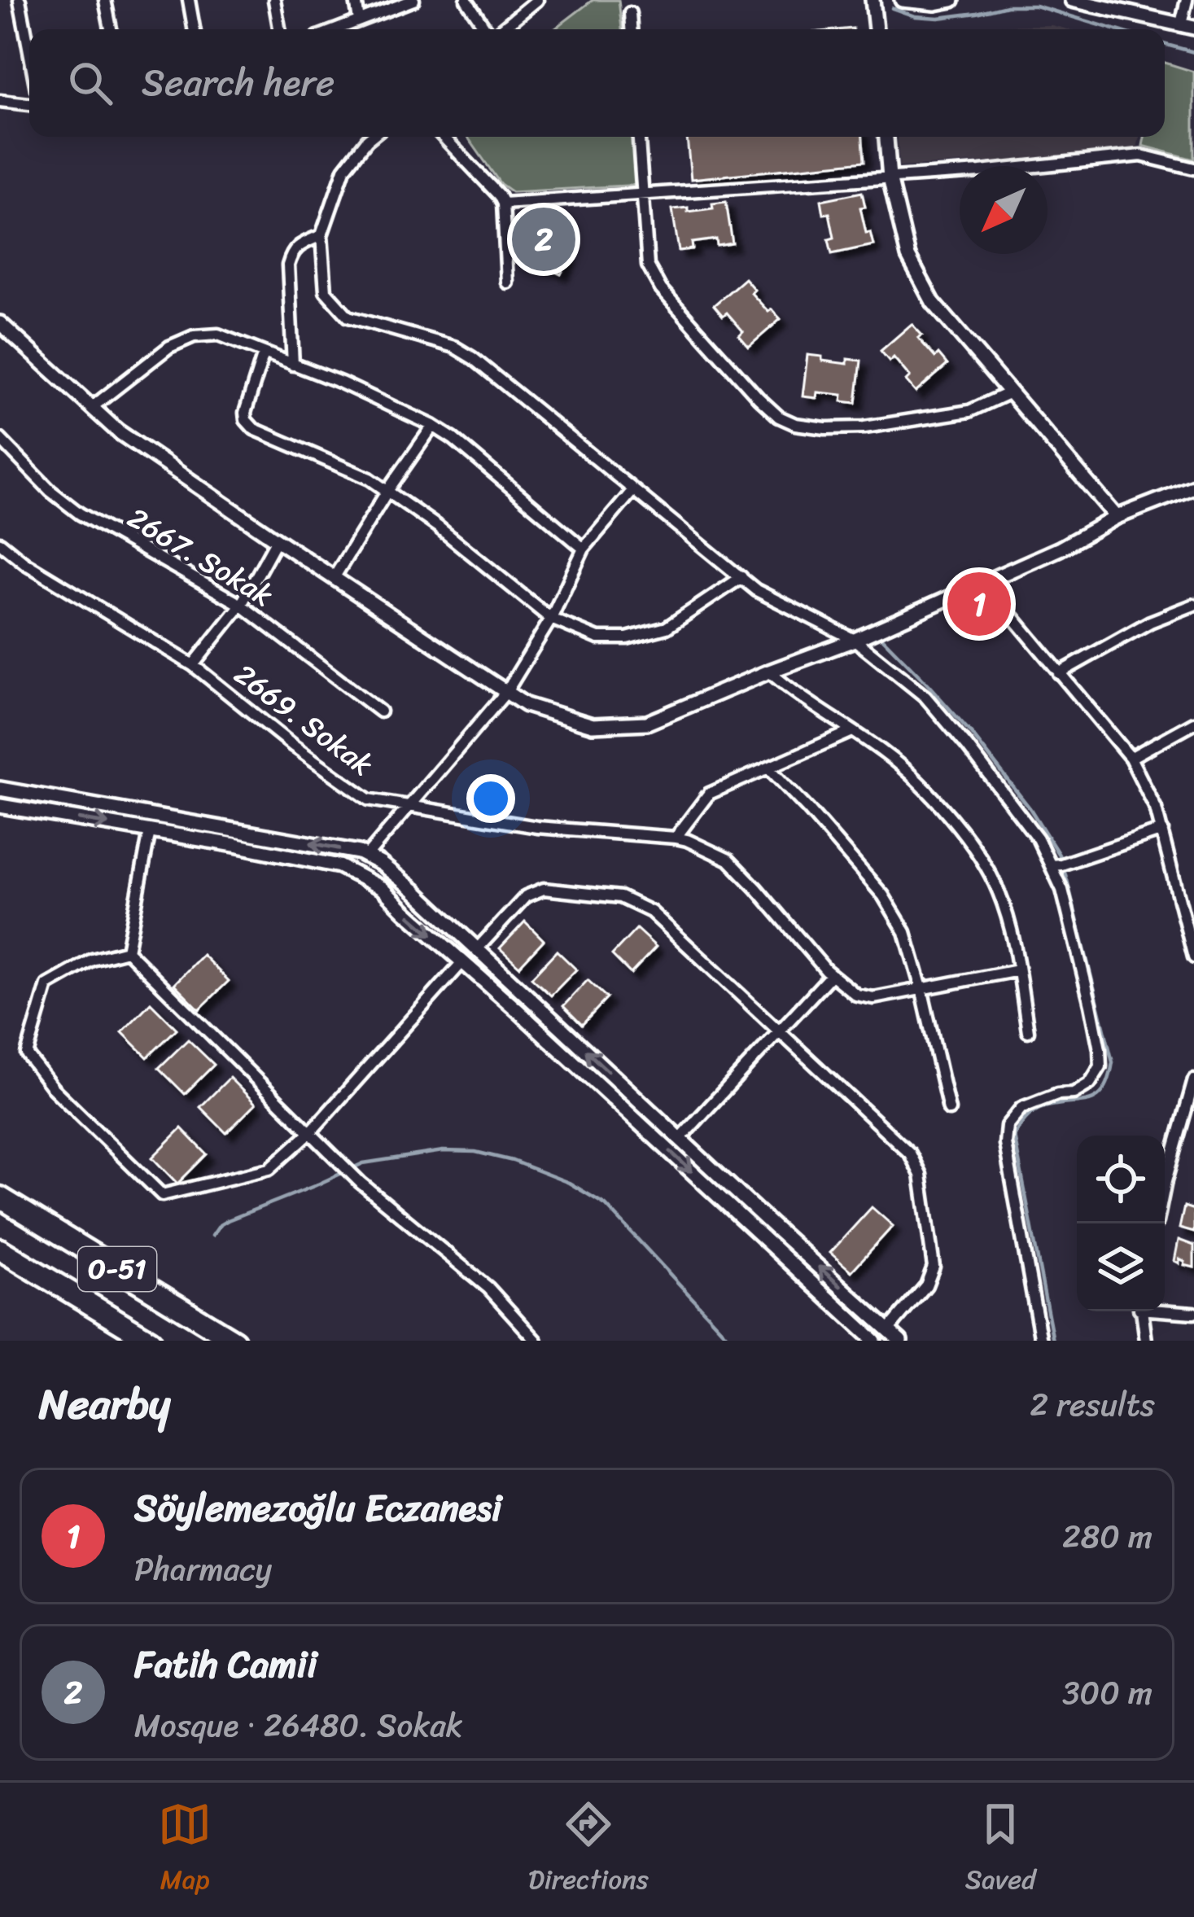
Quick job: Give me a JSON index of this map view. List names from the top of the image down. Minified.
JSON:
{"streets":{"highway":["O-51"],"street":["2667. Sokak","2669. Sokak"]},"north":"bottom left","page":{"search":"Search here","pins":["2","1"],"heading":["Nearby","2 results"],"list":[{"mark":"1","name":"Söylemezoğlu Eczanesi","note":"Pharmacy","value":"280 m"},{"mark":"2","name":"Fatih Camii","note":"Mosque · 26480. Sokak","value":"300 m"}],"nav":["Map","Directions","Saved"]}}
